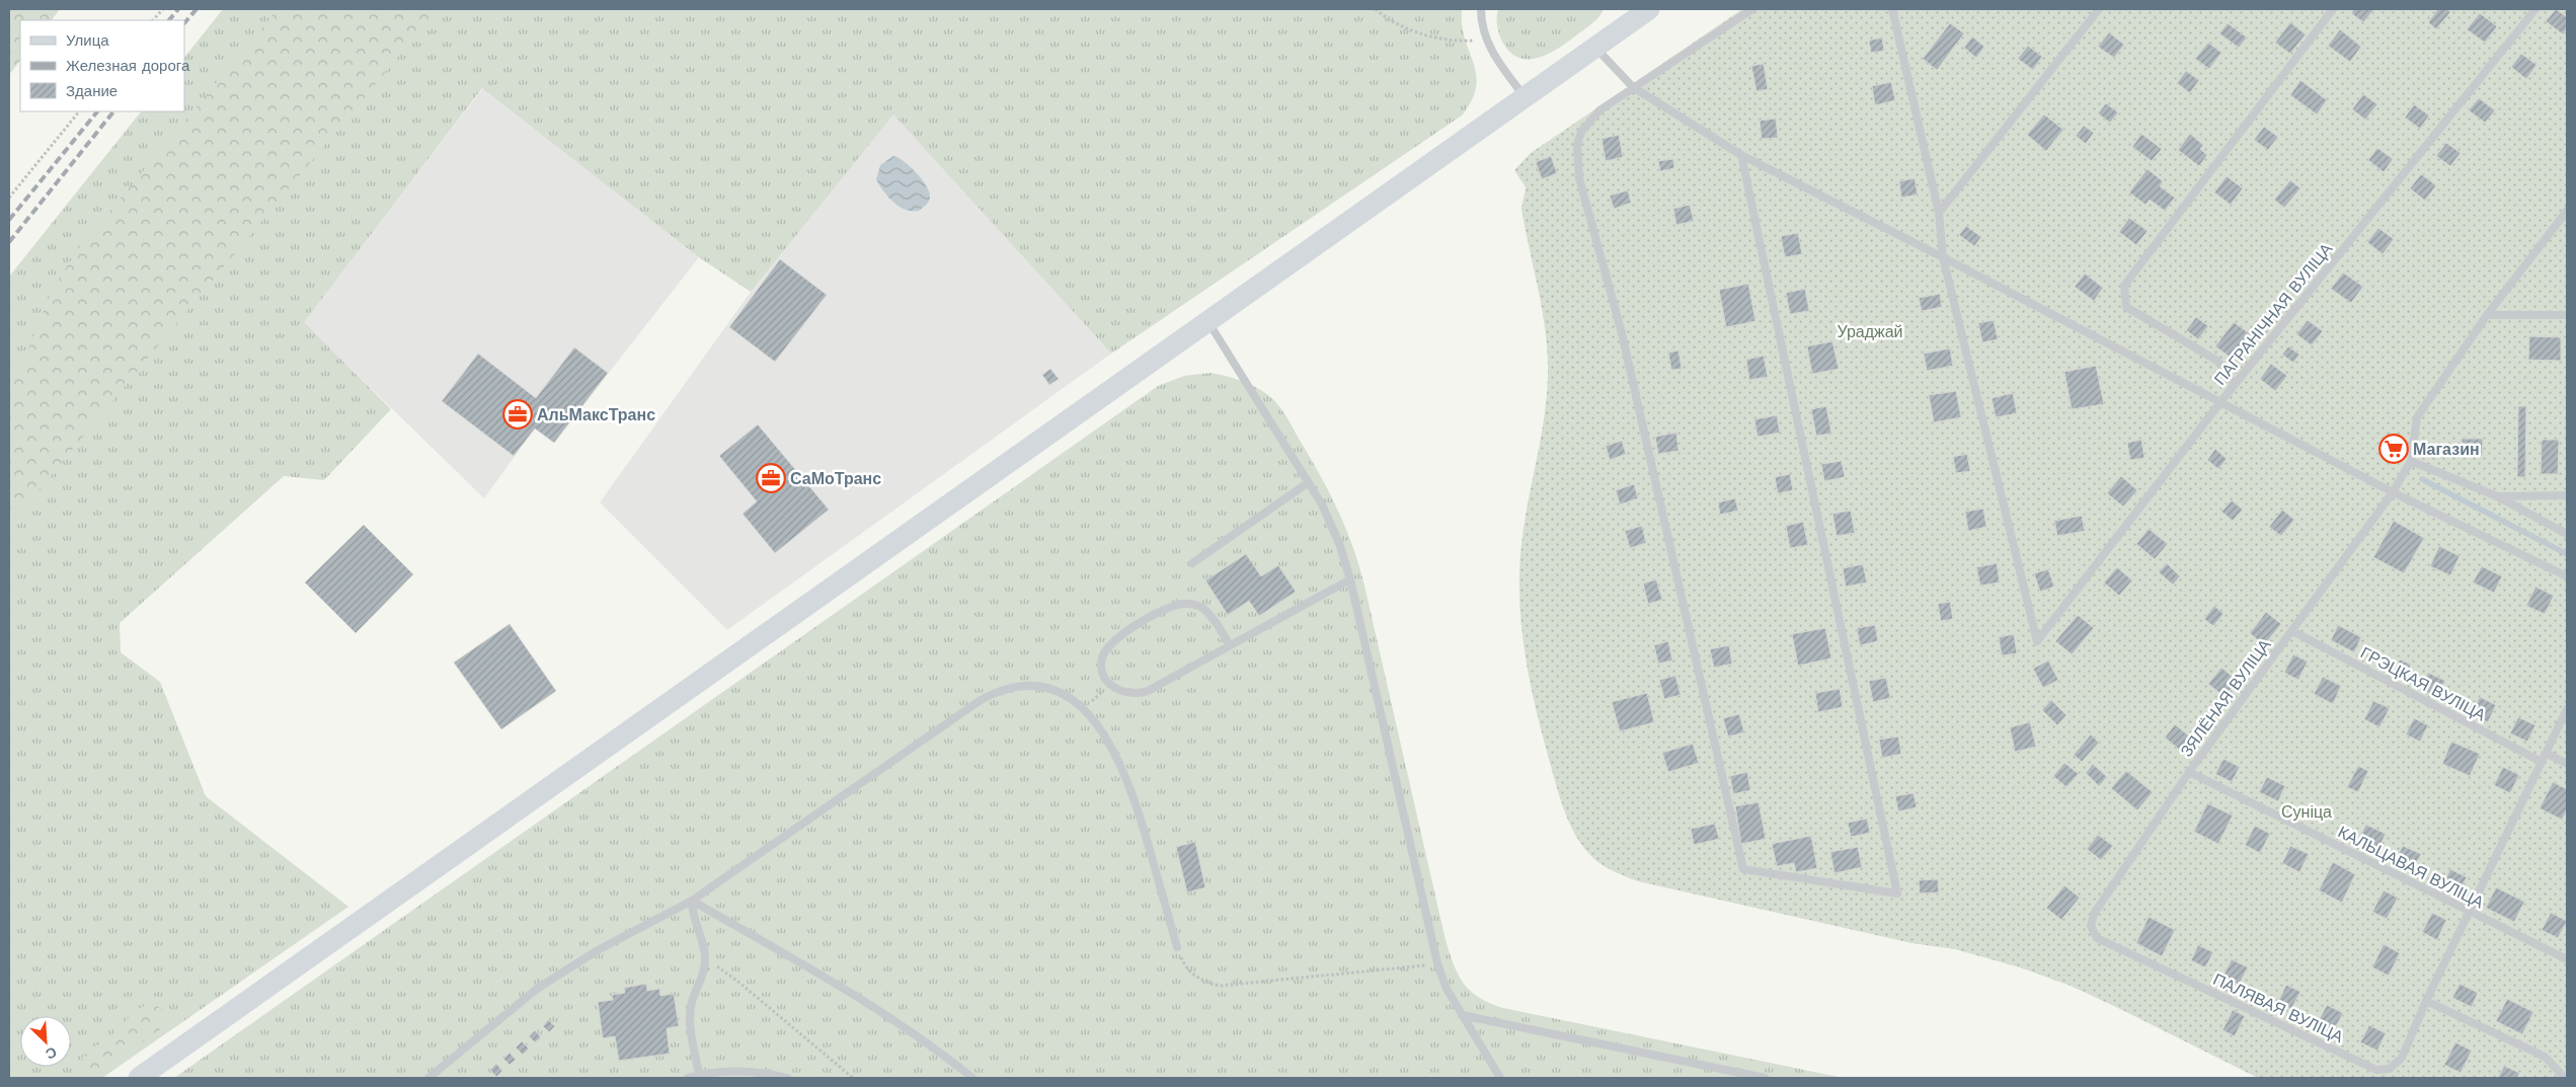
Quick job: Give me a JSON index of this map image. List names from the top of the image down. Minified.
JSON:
{"streets":{"lane":["ПАГРАНІЧНАЯ ВУЛІЦА","ГРЭЦКАЯ ВУЛІЦА","ЗЯЛЁНАЯ ВУЛІЦА","КАЛЬЦАВАЯ ВУЛІЦА","ПАЛЯВАЯ ВУЛІЦА"]},"crossings":[["ГРЭЦКАЯ ВУЛІЦА","ЗЯЛЁНАЯ ВУЛІЦА"],["ГРЭЦКАЯ ВУЛІЦА","ПАЛЯВАЯ ВУЛІЦА"],["ЗЯЛЁНАЯ ВУЛІЦА","КАЛЬЦАВАЯ ВУЛІЦА"],["ЗЯЛЁНАЯ ВУЛІЦА","ПАЛЯВАЯ ВУЛІЦА"],["КАЛЬЦАВАЯ ВУЛІЦА","ПАЛЯВАЯ ВУЛІЦА"]],"parks":["Ураджай","Суніца"],"places":{"office":["АльМаксТранс","СаМоТранс"],"supermarket":["Магазин"]},"legend":["Улица","Железная дорога","Здание"],"north":"bottom right"}
